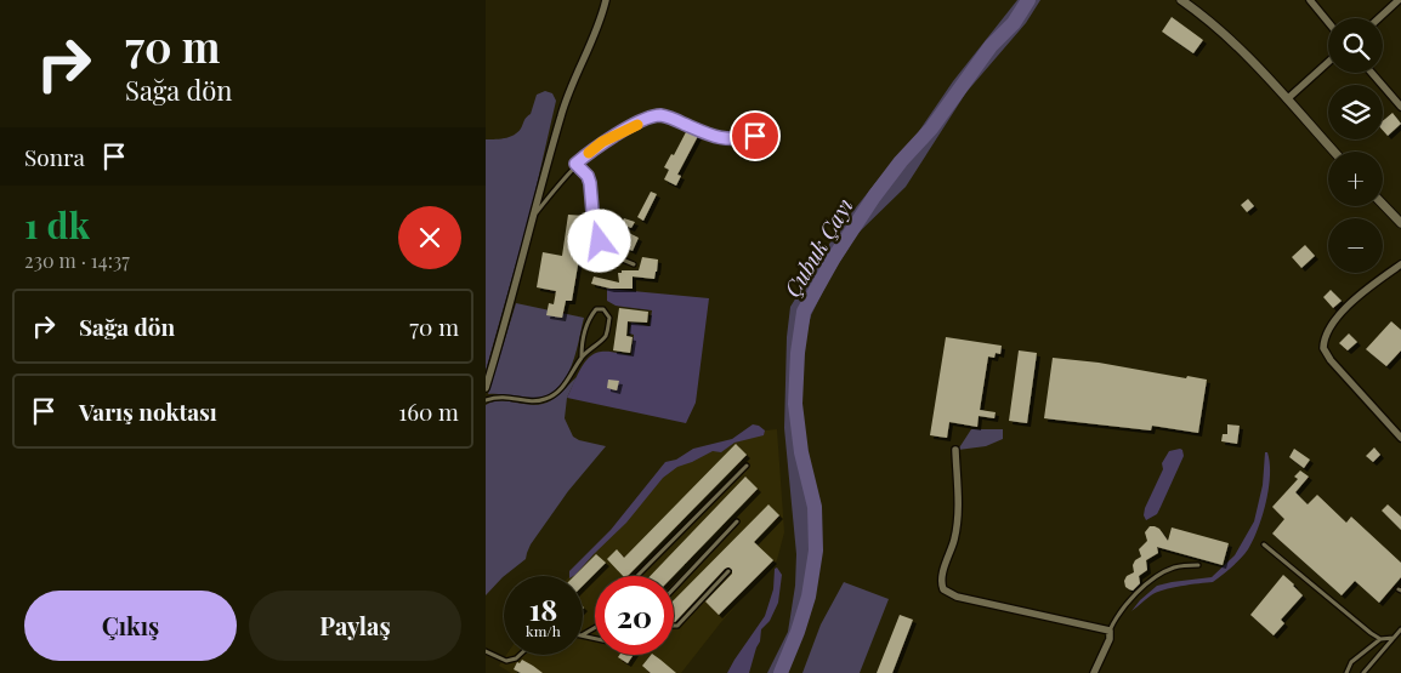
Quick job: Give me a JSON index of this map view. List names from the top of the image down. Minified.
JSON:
{"water":["Çubuk Çayı"],"page":{"turn":["70 m","Sağa dön"],"map_buttons":["+","−"],"then":"Sonra","heading":["1 dk","230 m · 14:37"],"list":[{"name":"Sağa dön","value":"70 m"},{"name":"Varış noktası","value":"160 m"}],"speed":"18 km/h","limit":"20","buttons":["Çıkış","Paylaş"]}}
